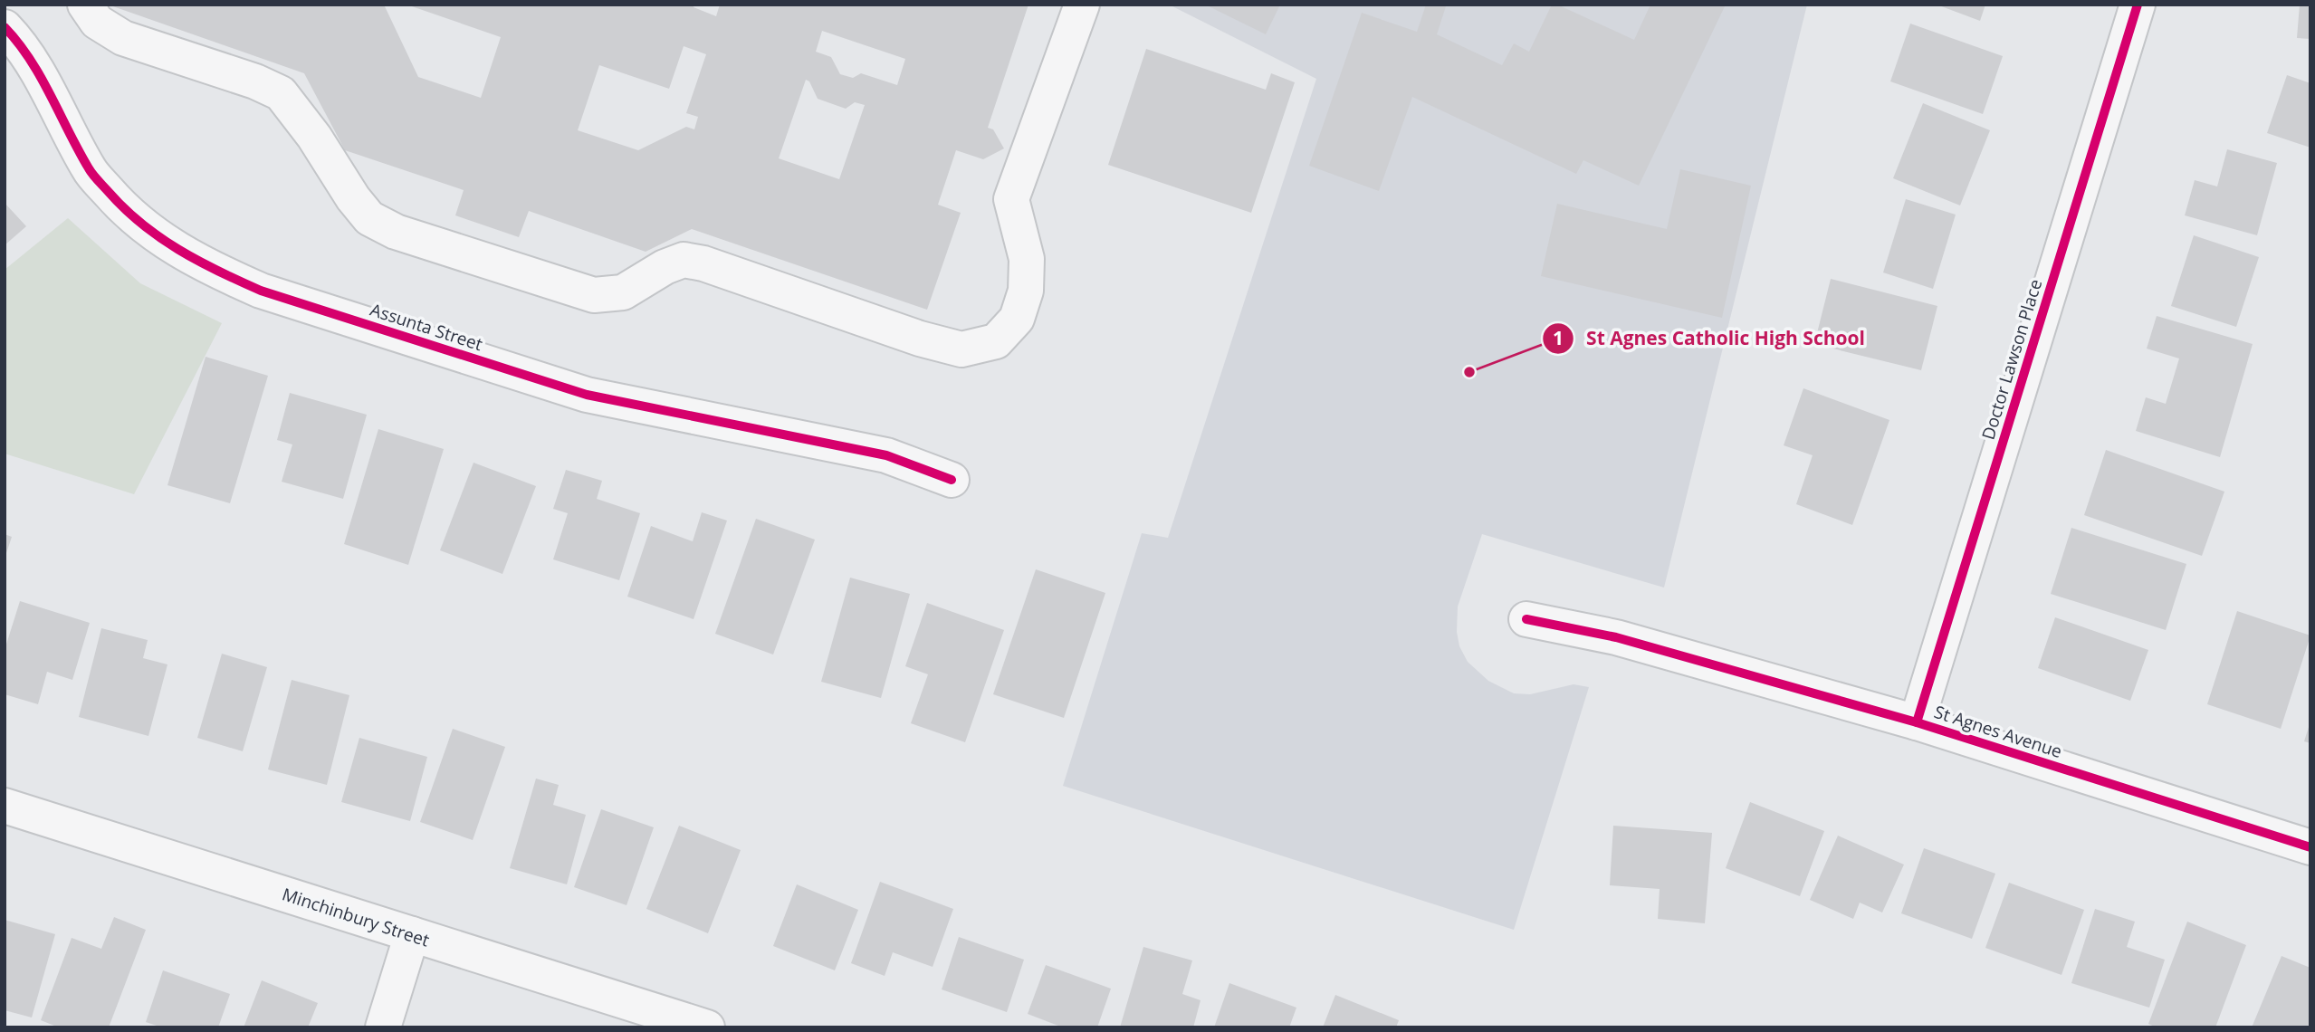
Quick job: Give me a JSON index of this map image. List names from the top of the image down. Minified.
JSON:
{"streets":{"street":["Assunta Street","Doctor Lawson Place","St Agnes Avenue","Minchinbury Street"]},"crossings":[["Doctor Lawson Place","St Agnes Avenue"]],"places":["St Agnes Catholic High School"]}
